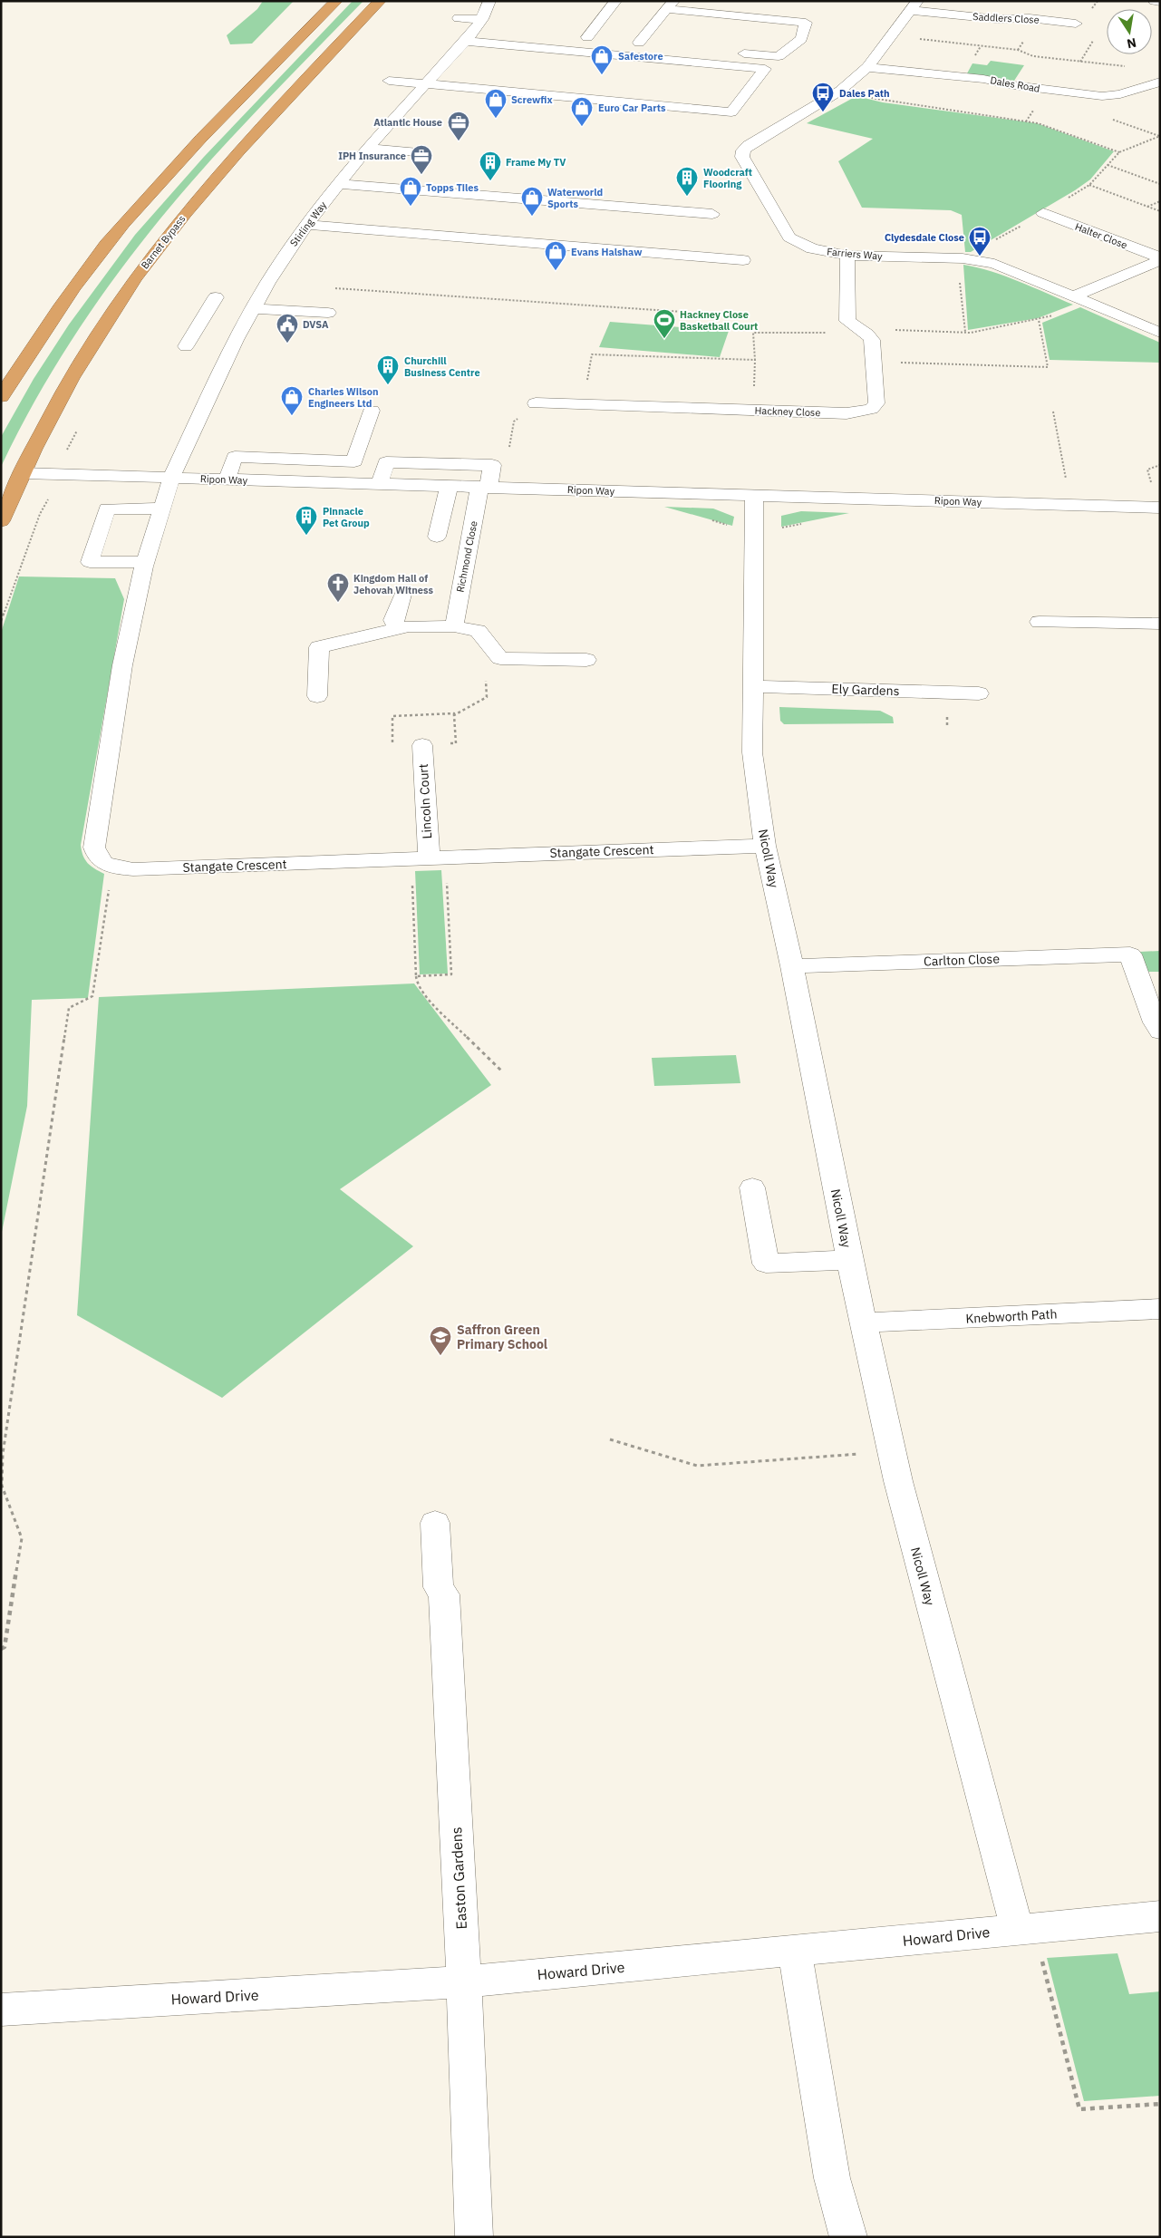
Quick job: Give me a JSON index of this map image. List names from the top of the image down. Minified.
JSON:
{"streets":{"highway":["Barnet Bypass"],"street":["Saddlers Close","Dales Road","Stirling Way","Halter Close","Farriers Way","Hackney Close","Ripon Way","Richmond Close","Ely Gardens","Lincoln Court","Stangate Crescent","Nicoll Way","Carlton Close","Knebworth Path","Easton Gardens","Howard Drive"]},"crossings":[["Saddlers Close","Farriers Way"],["Dales Road","Farriers Way"],["Stirling Way","Ripon Way"],["Barnet Bypass","Ripon Way"],["Farriers Way","Hackney Close"],["Ripon Way","Richmond Close"],["Ripon Way","Nicoll Way"],["Ely Gardens","Nicoll Way"],["Lincoln Court","Stangate Crescent"],["Stangate Crescent","Nicoll Way"],["Nicoll Way","Carlton Close"],["Nicoll Way","Knebworth Path"],["Nicoll Way","Howard Drive"],["Easton Gardens","Howard Drive"]],"places":{"shop":["Safestore","Screwfix","Euro Car Parts","Topps Tiles","Waterworld Sports","Evans Halshaw","Charles Wilson Engineers Ltd"],"bus stop":["Dales Path","Clydesdale Close"],"office":["Atlantic House","IPH Insurance"],"building":["Frame My TV","Woodcraft Flooring","Churchill Business Centre","Pinnacle Pet Group"],"sports":["Hackney Close Basketball Court"],"public building":["DVSA"],"church":["Kingdom Hall of Jehovah Witness"],"school or university":["Saffron Green Primary School"]},"north":"bottom"}
